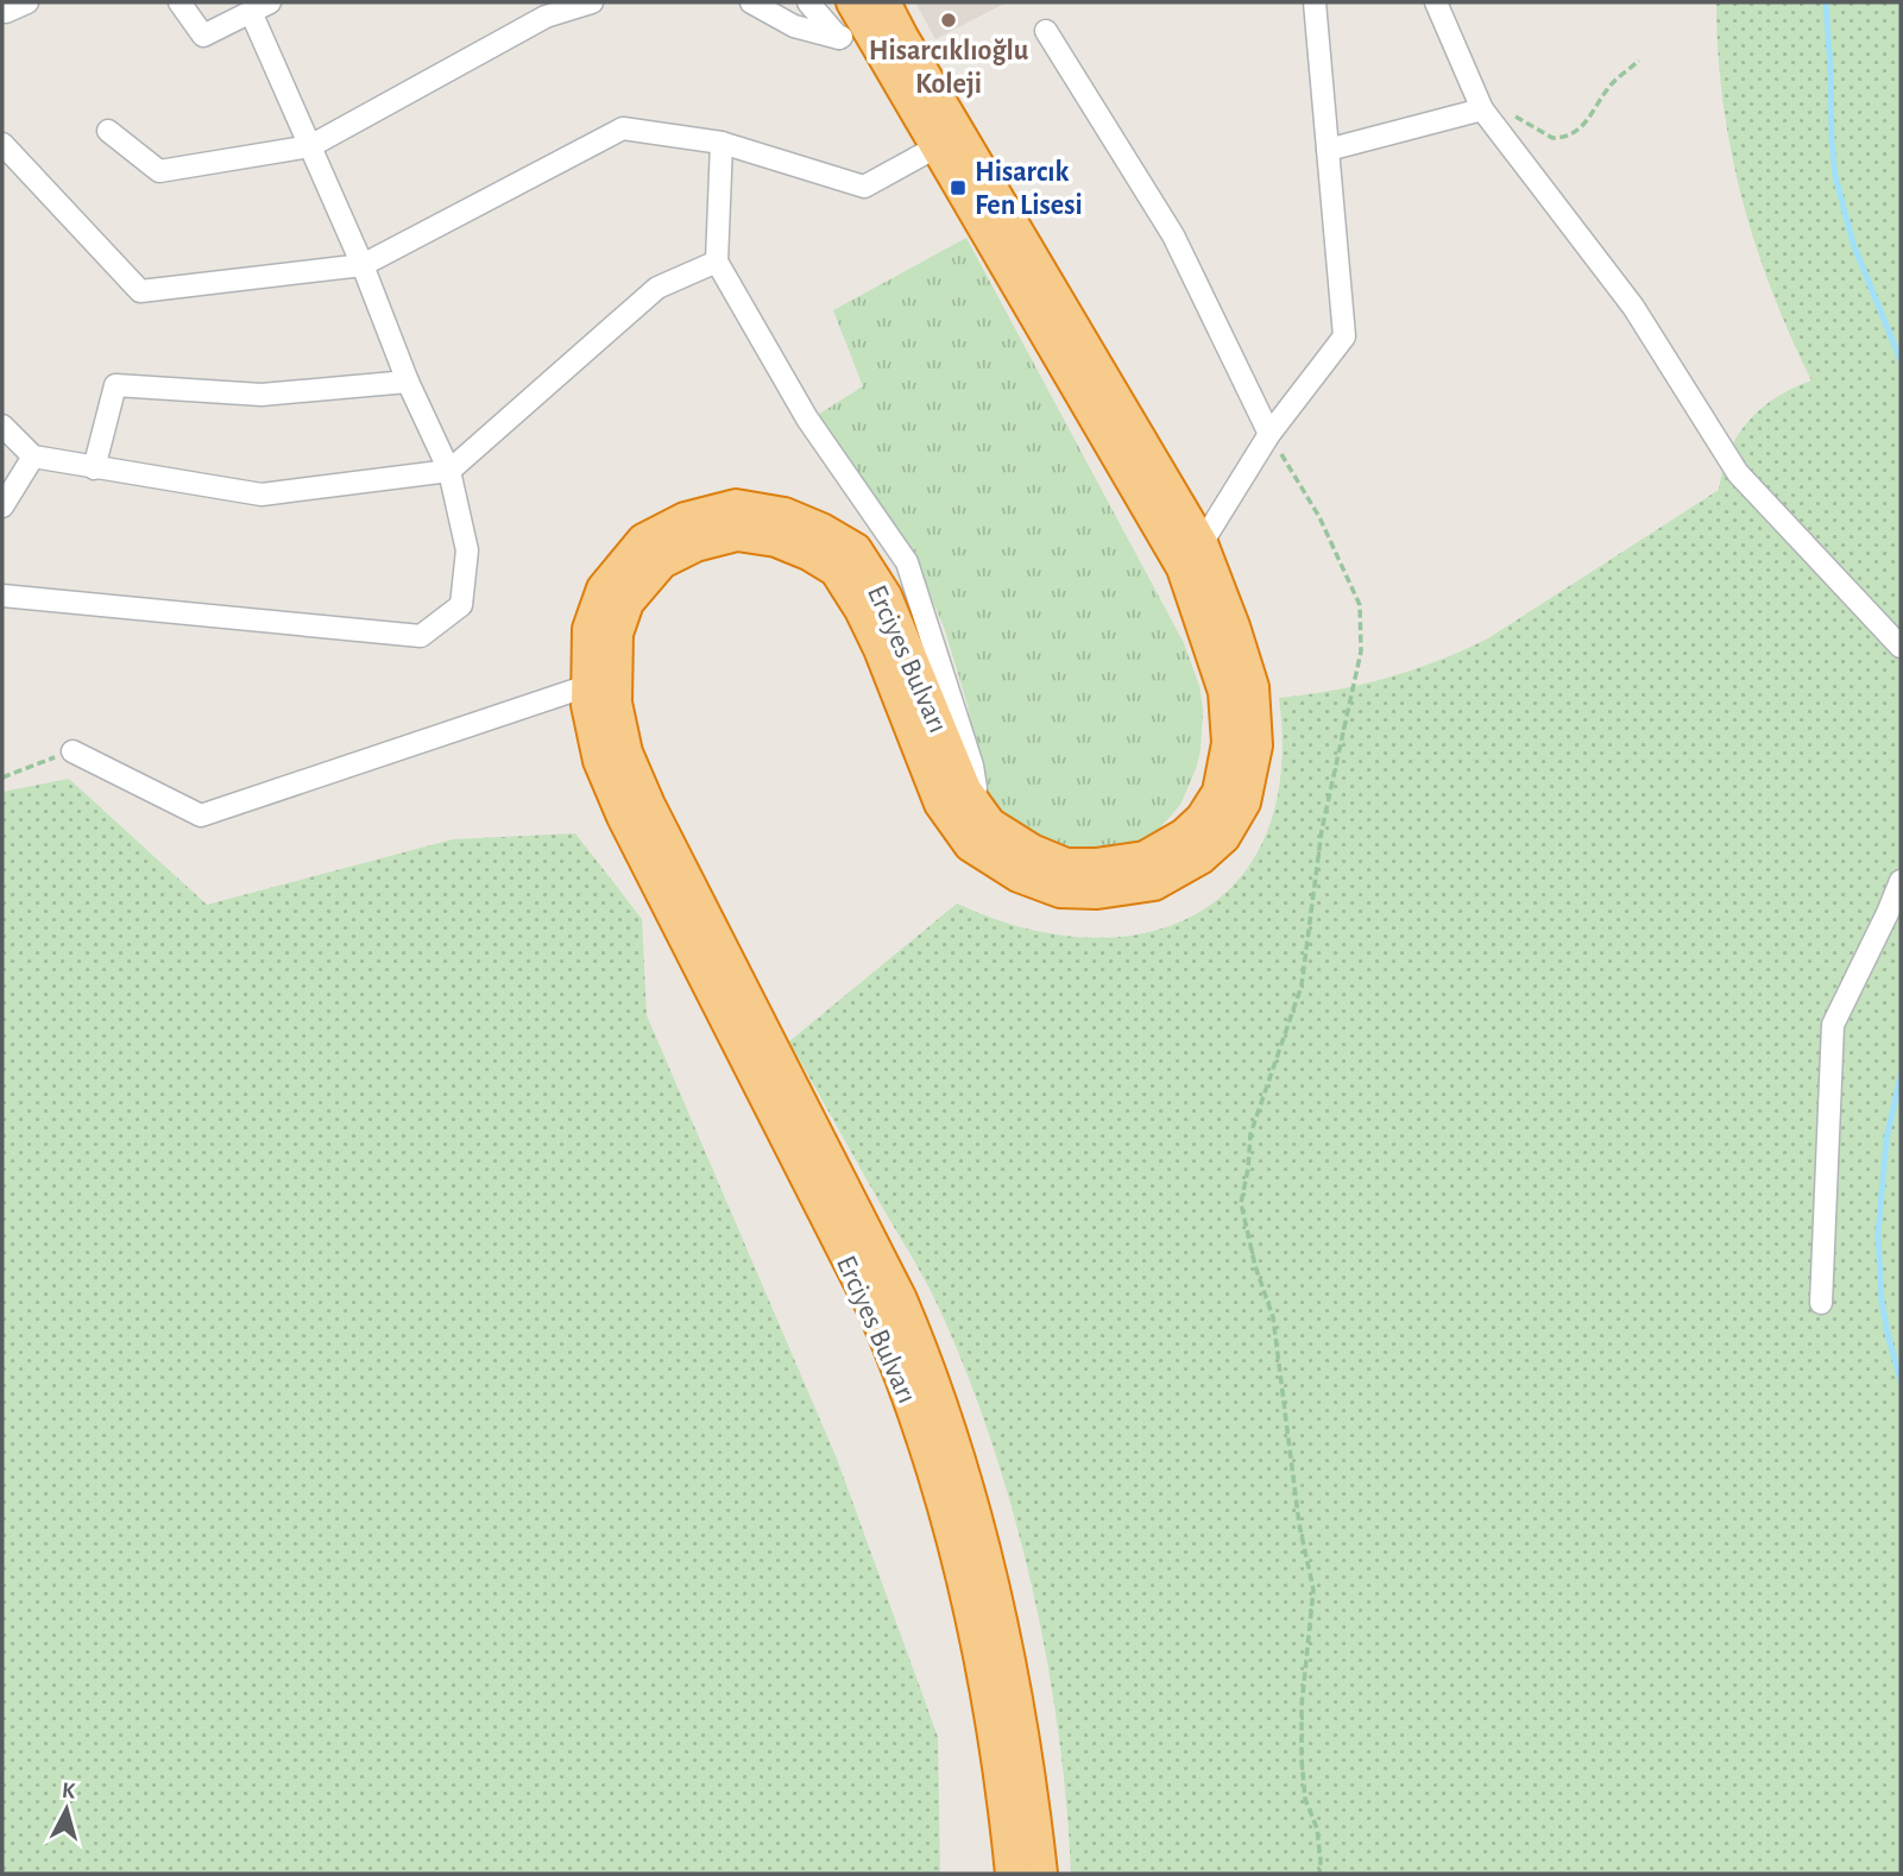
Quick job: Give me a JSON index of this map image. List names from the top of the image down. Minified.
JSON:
{"streets":{"highway":["Erciyes Bulvarı"]},"places":{"other":["Hisarcıklıoğlu Koleji"],"transit":["Hisarcık Fen Lisesi"]},"north":"top"}
